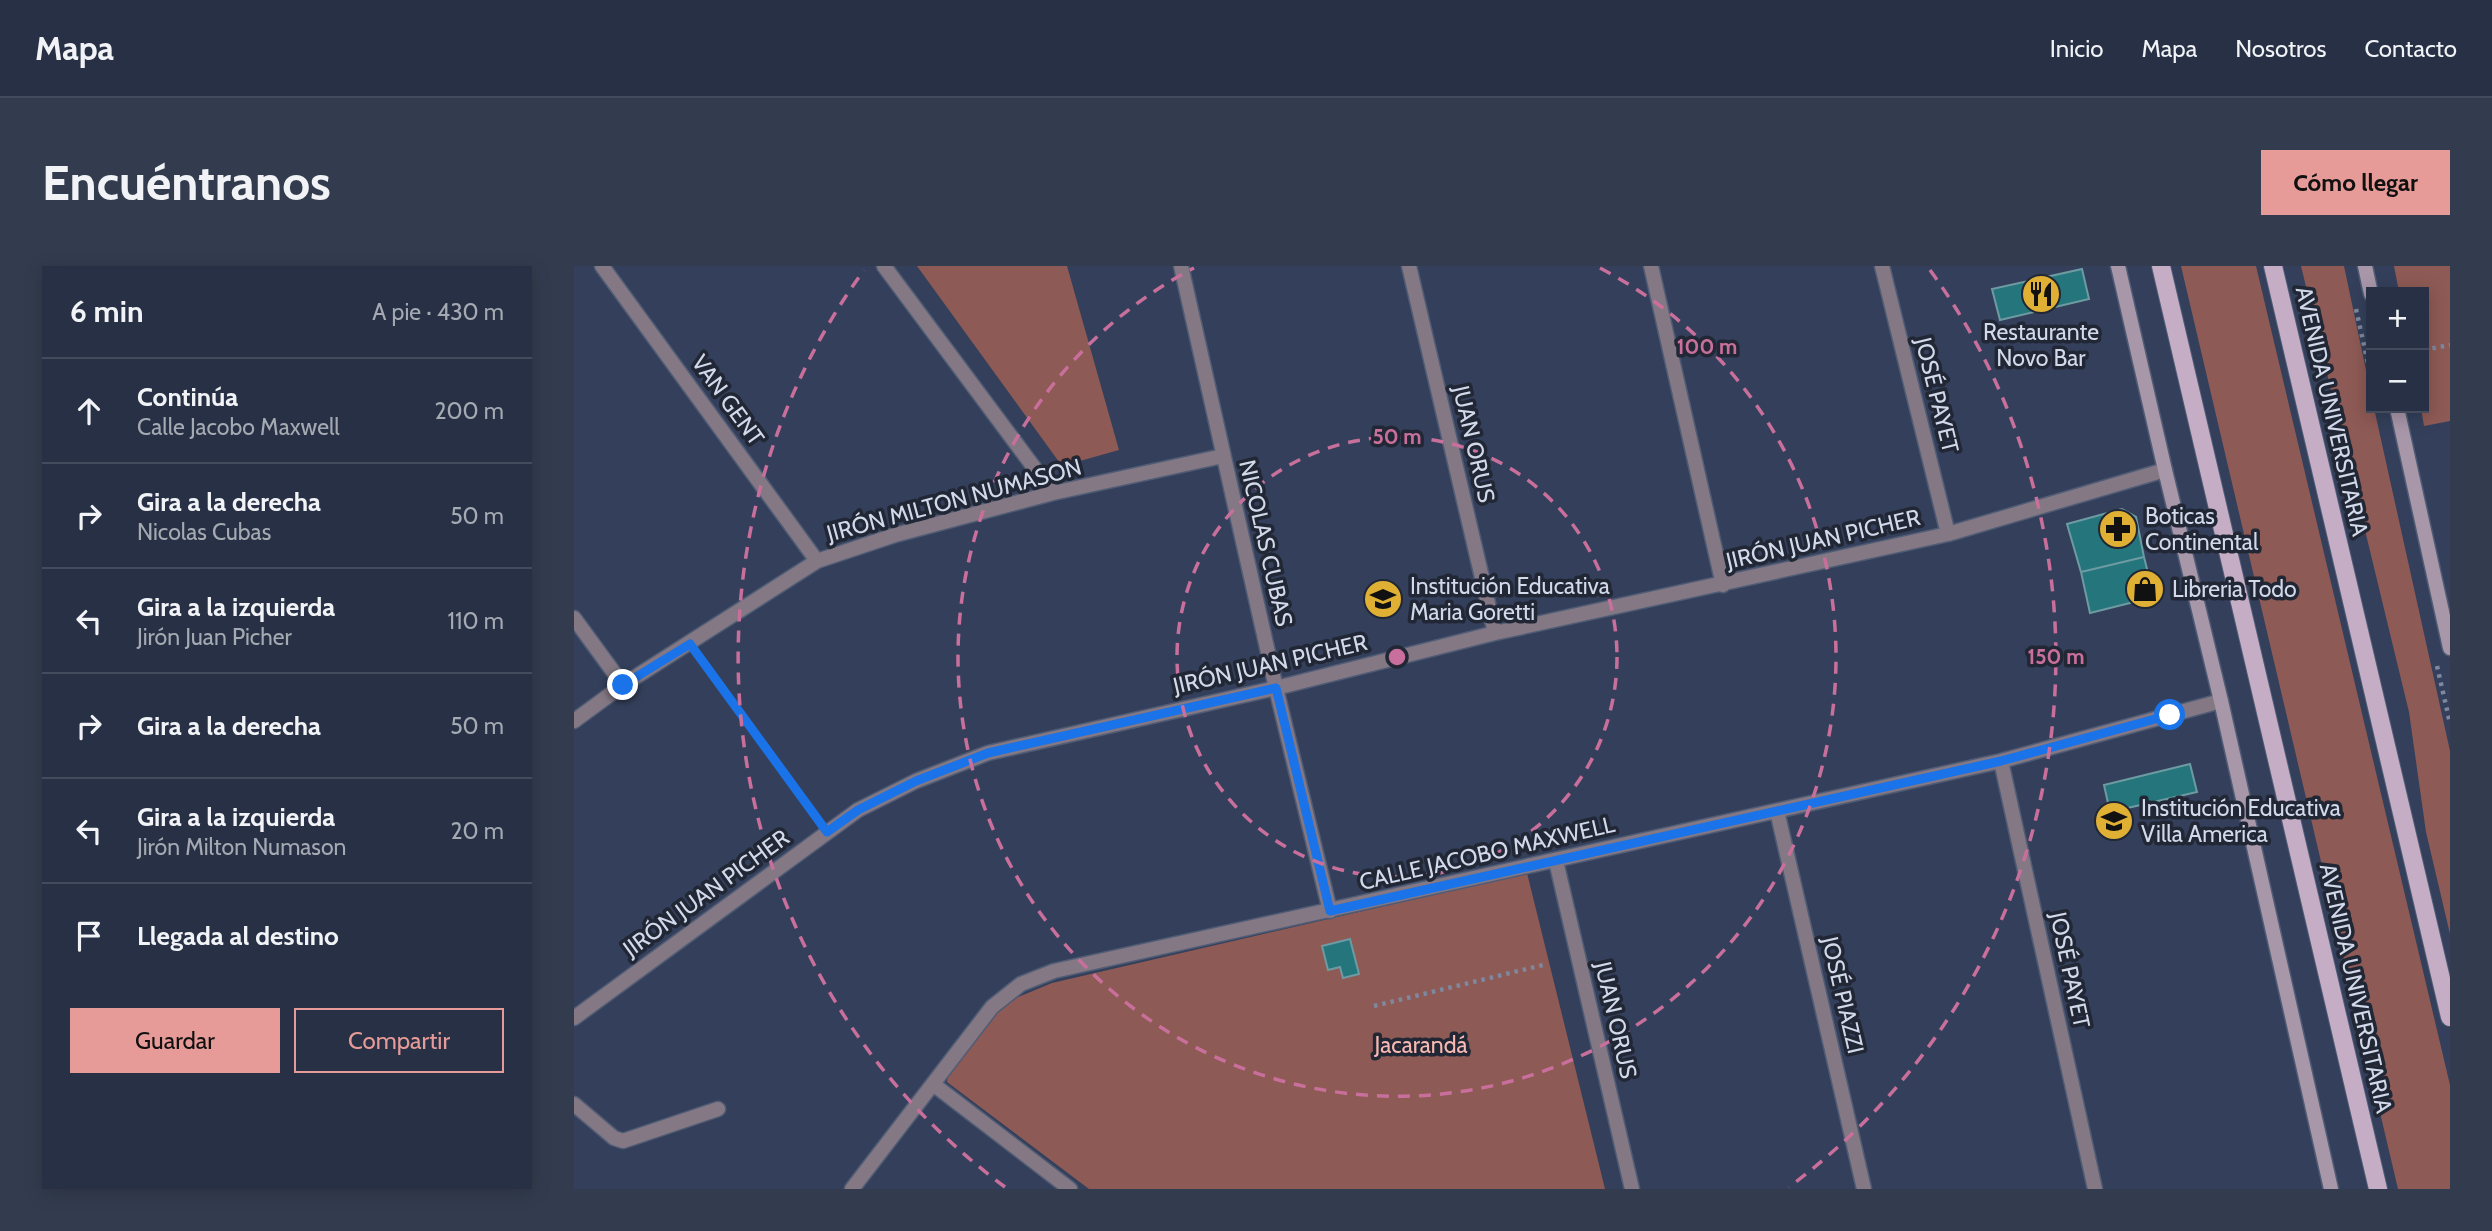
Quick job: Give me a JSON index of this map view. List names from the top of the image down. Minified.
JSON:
{"streets":{"main road":["AVENIDA UNIVERSITARIA"],"street":["JOSÉ PAYET","VAN GENT","JUAN ORUS","JIRÓN MILTON NUMASON","JIRÓN JUAN PICHER","NICOLAS CUBAS","CALLE JACOBO MAXWELL","JOSÉ PIAZZI"]},"crossings":[["JOSÉ PAYET","JIRÓN JUAN PICHER"],["JOSÉ PAYET","CALLE JACOBO MAXWELL"],["VAN GENT","JIRÓN MILTON NUMASON"],["JUAN ORUS","JIRÓN JUAN PICHER"],["JUAN ORUS","CALLE JACOBO MAXWELL"],["JIRÓN MILTON NUMASON","NICOLAS CUBAS"],["JIRÓN JUAN PICHER","NICOLAS CUBAS"],["NICOLAS CUBAS","CALLE JACOBO MAXWELL"],["CALLE JACOBO MAXWELL","JOSÉ PIAZZI"]],"parks":["Jacarandá"],"places":{"restaurant":["Restaurante Novo Bar"],"pharmacy":["Boticas Continental"],"shop":["Libreria Todo"],"school or university":["Institución Educativa Maria Goretti","Institución Educativa Villa America"]},"page":{"header":"Mapa","nav":["Inicio","Mapa","Nosotros","Contacto"],"buttons":["Cómo llegar",["Guardar","Compartir"]],"title":"Encuéntranos","heading":["6 min","A pie · 430 m"],"map_buttons":["+","−"],"list":[["Continúa","Calle Jacobo Maxwell","200 m"],["Gira a la derecha","Nicolas Cubas","50 m"],["Gira a la izquierda","Jirón Juan Picher","110 m"],["Gira a la derecha","50 m"],["Gira a la izquierda","Jirón Milton Numason","20 m"],"Llegada al destino"]},"rings":["100 m","50 m","150 m"]}
